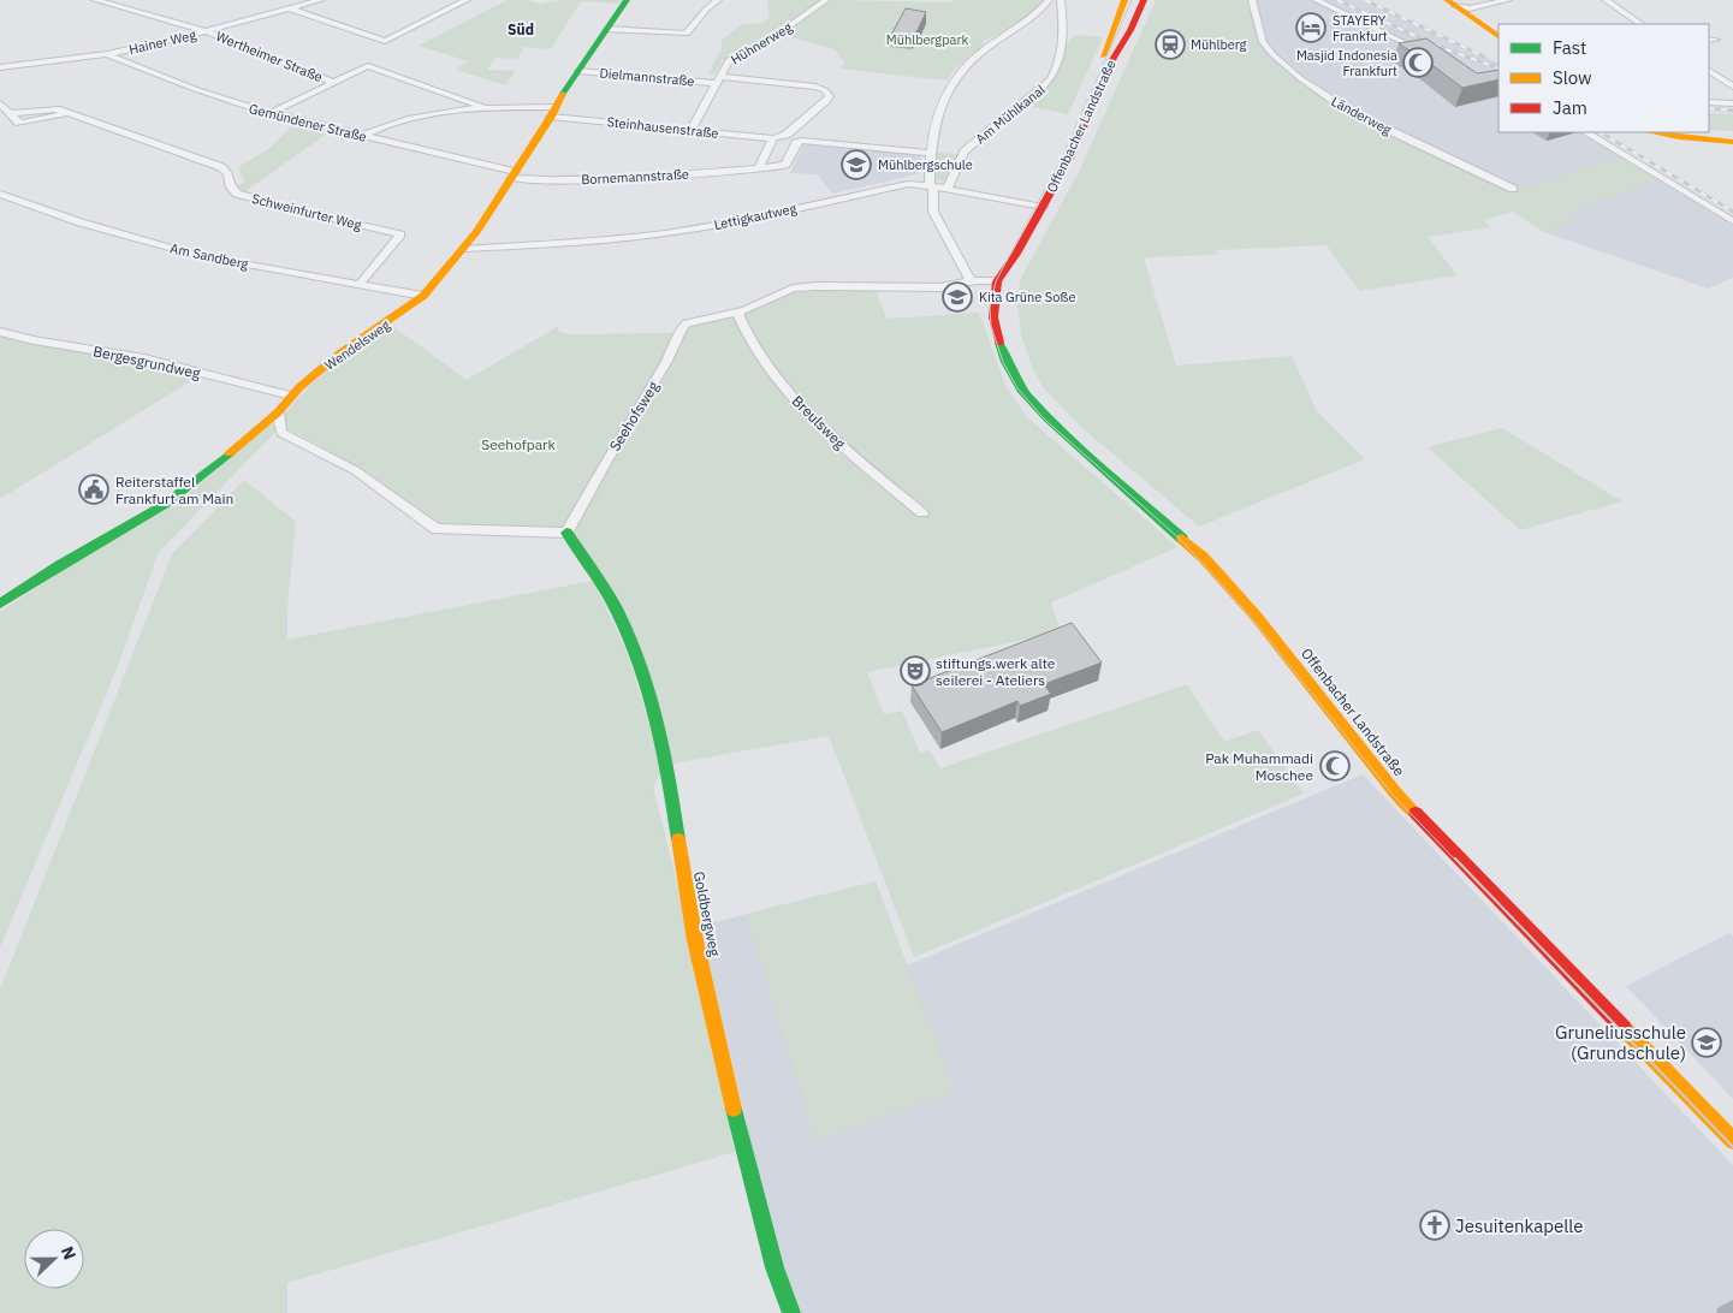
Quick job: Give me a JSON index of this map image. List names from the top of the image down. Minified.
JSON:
{"streets":{"main road":["Offenbacher Landstraße","Wendelsweg","Goldbergweg"],"street":["Hainer Weg","Hühnerweg","Wertheimer Straße","Dielmannstraße","Am Mühlkanal","Länderweg","Gemündener Straße","Steinhausenstraße","Bornemannstraße","Schweinfurter Weg","Lettigkautweg","Am Sandberg","Bergesgrundweg","Seehofsweg","Breulsweg"]},"crossings":[["Hainer Weg","Wertheimer Straße"],["Hainer Weg","Gemündener Straße"],["Hühnerweg","Dielmannstraße"],["Hühnerweg","Steinhausenstraße"],["Dielmannstraße","Steinhausenstraße"],["Dielmannstraße","Wendelsweg"],["Am Mühlkanal","Lettigkautweg"],["Gemündener Straße","Steinhausenstraße"],["Gemündener Straße","Bornemannstraße"],["Gemündener Straße","Wendelsweg"],["Offenbacher Landstraße","Lettigkautweg"],["Steinhausenstraße","Wendelsweg"],["Bornemannstraße","Wendelsweg"],["Schweinfurter Weg","Am Sandberg"],["Lettigkautweg","Wendelsweg"],["Am Sandberg","Wendelsweg"],["Wendelsweg","Bergesgrundweg"],["Seehofsweg","Breulsweg"],["Seehofsweg","Goldbergweg"]],"districts":["Süd"],"parks":["Mühlbergpark","Seehofpark"],"places":{"hotel":["STAYERY Frankfurt"],"station":["Mühlberg"],"mosque":["Masjid Indonesia Frankfurt","Pak Muhammadi Moschee"],"school or university":["Mühlbergschule","Kita Grüne Soße","Gruneliusschule (Grundschule)"],"public building":["Reiterstaffel Frankfurt am Main"],"theatre":["stiftungs.werk alte seilerei - Ateliers"],"church":["Jesuitenkapelle"]},"legend":["Fast","Slow","Jam"],"north":"right"}
